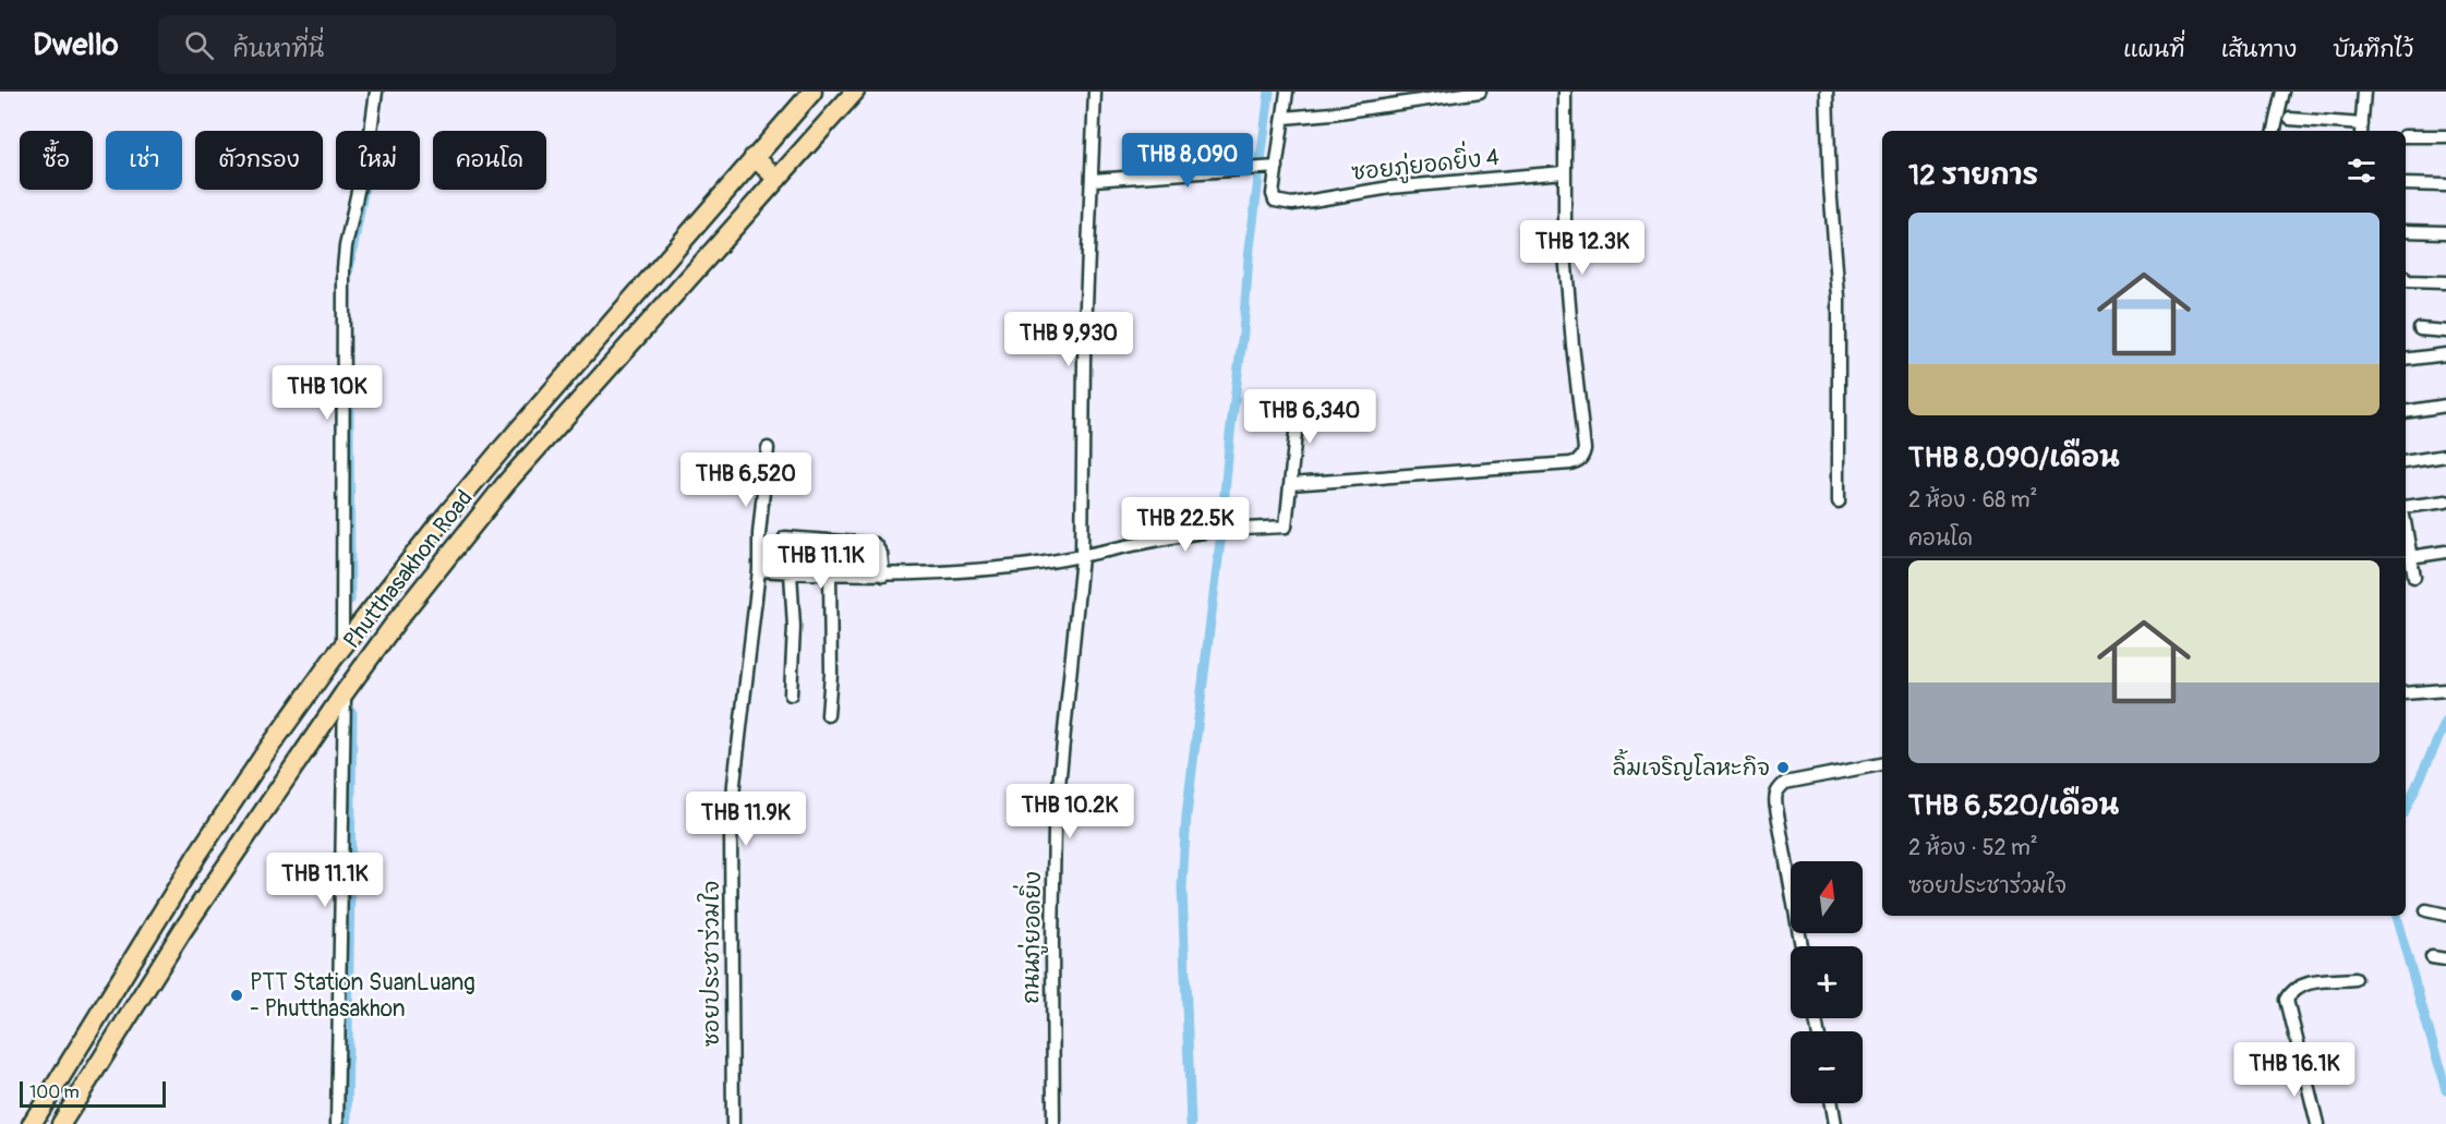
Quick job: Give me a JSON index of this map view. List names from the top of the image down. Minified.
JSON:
{"streets":{"main road":["Phutthasakhon Road"],"street":["ซอยภู่ยอดยิ่ง 4","ถนนภู่ยอดยิ่ง","ซอยประชาร่วมใจ"]},"places":["ลิ้มเจริญโลหะกิจ","PTT Station SuanLuang - Phutthasakhon"],"scale_bar":"100 m","north":"top","page":{"header":"Dwello","search":"ค้นหาที่นี่","nav":["แผนที่","เส้นทาง","บันทึกไว้"],"chip":["ซื้อ","เช่า","ตัวกรอง","ใหม่","คอนโด"],"heading":"12 รายการ","price":["THB 8,090","THB 12.3K","THB 9,930","THB 10K","THB 6,340","THB 6,520","THB 22.5K","THB 11.1K","THB 10.2K","THB 11.9K","THB 11.1K","THB 16.1K"],"list":[{"name":"THB 8,090/เดือน","note":"2 ห้อง · 68 m² · คอนโด"},{"name":"THB 6,520/เดือน","note":"2 ห้อง · 52 m² · ซอยประชาร่วมใจ"}],"map_buttons":["+","−"],"scale":"100 m"}}
